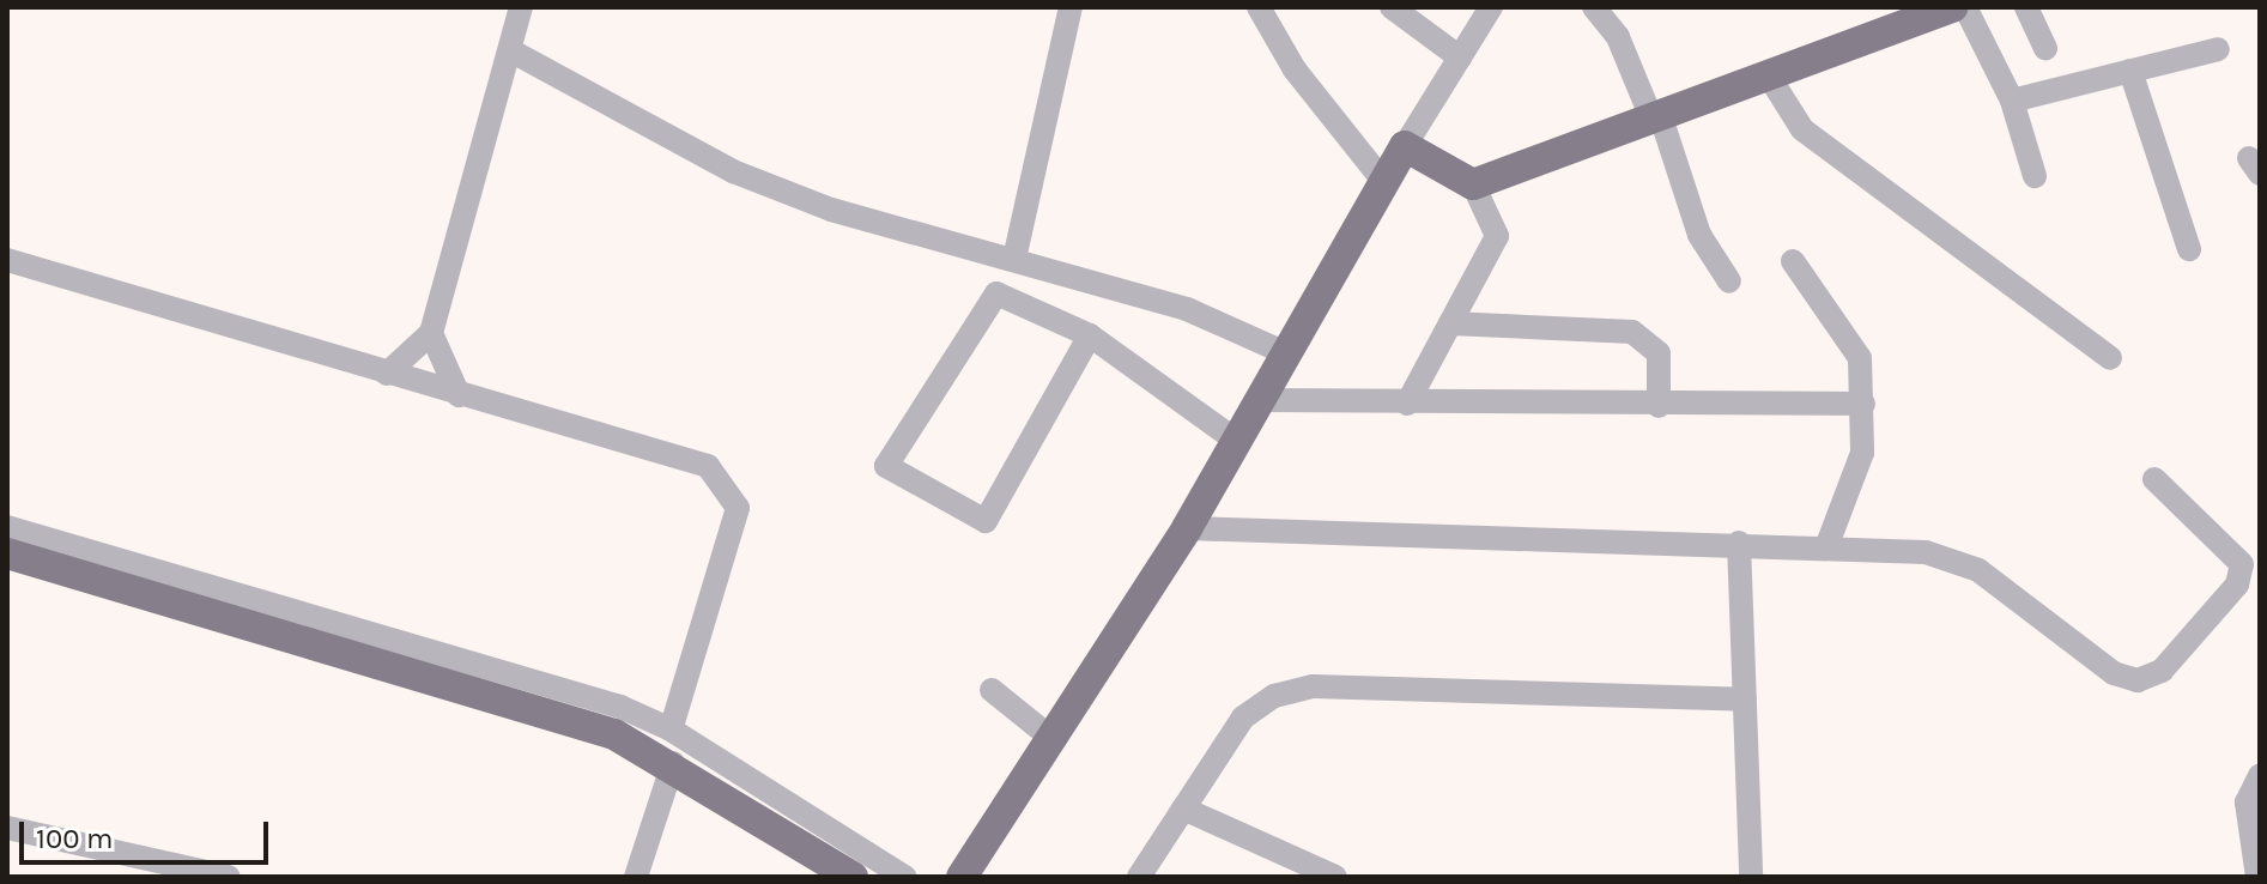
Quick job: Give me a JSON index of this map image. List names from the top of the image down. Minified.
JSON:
{"scale_bar":"100 m"}
